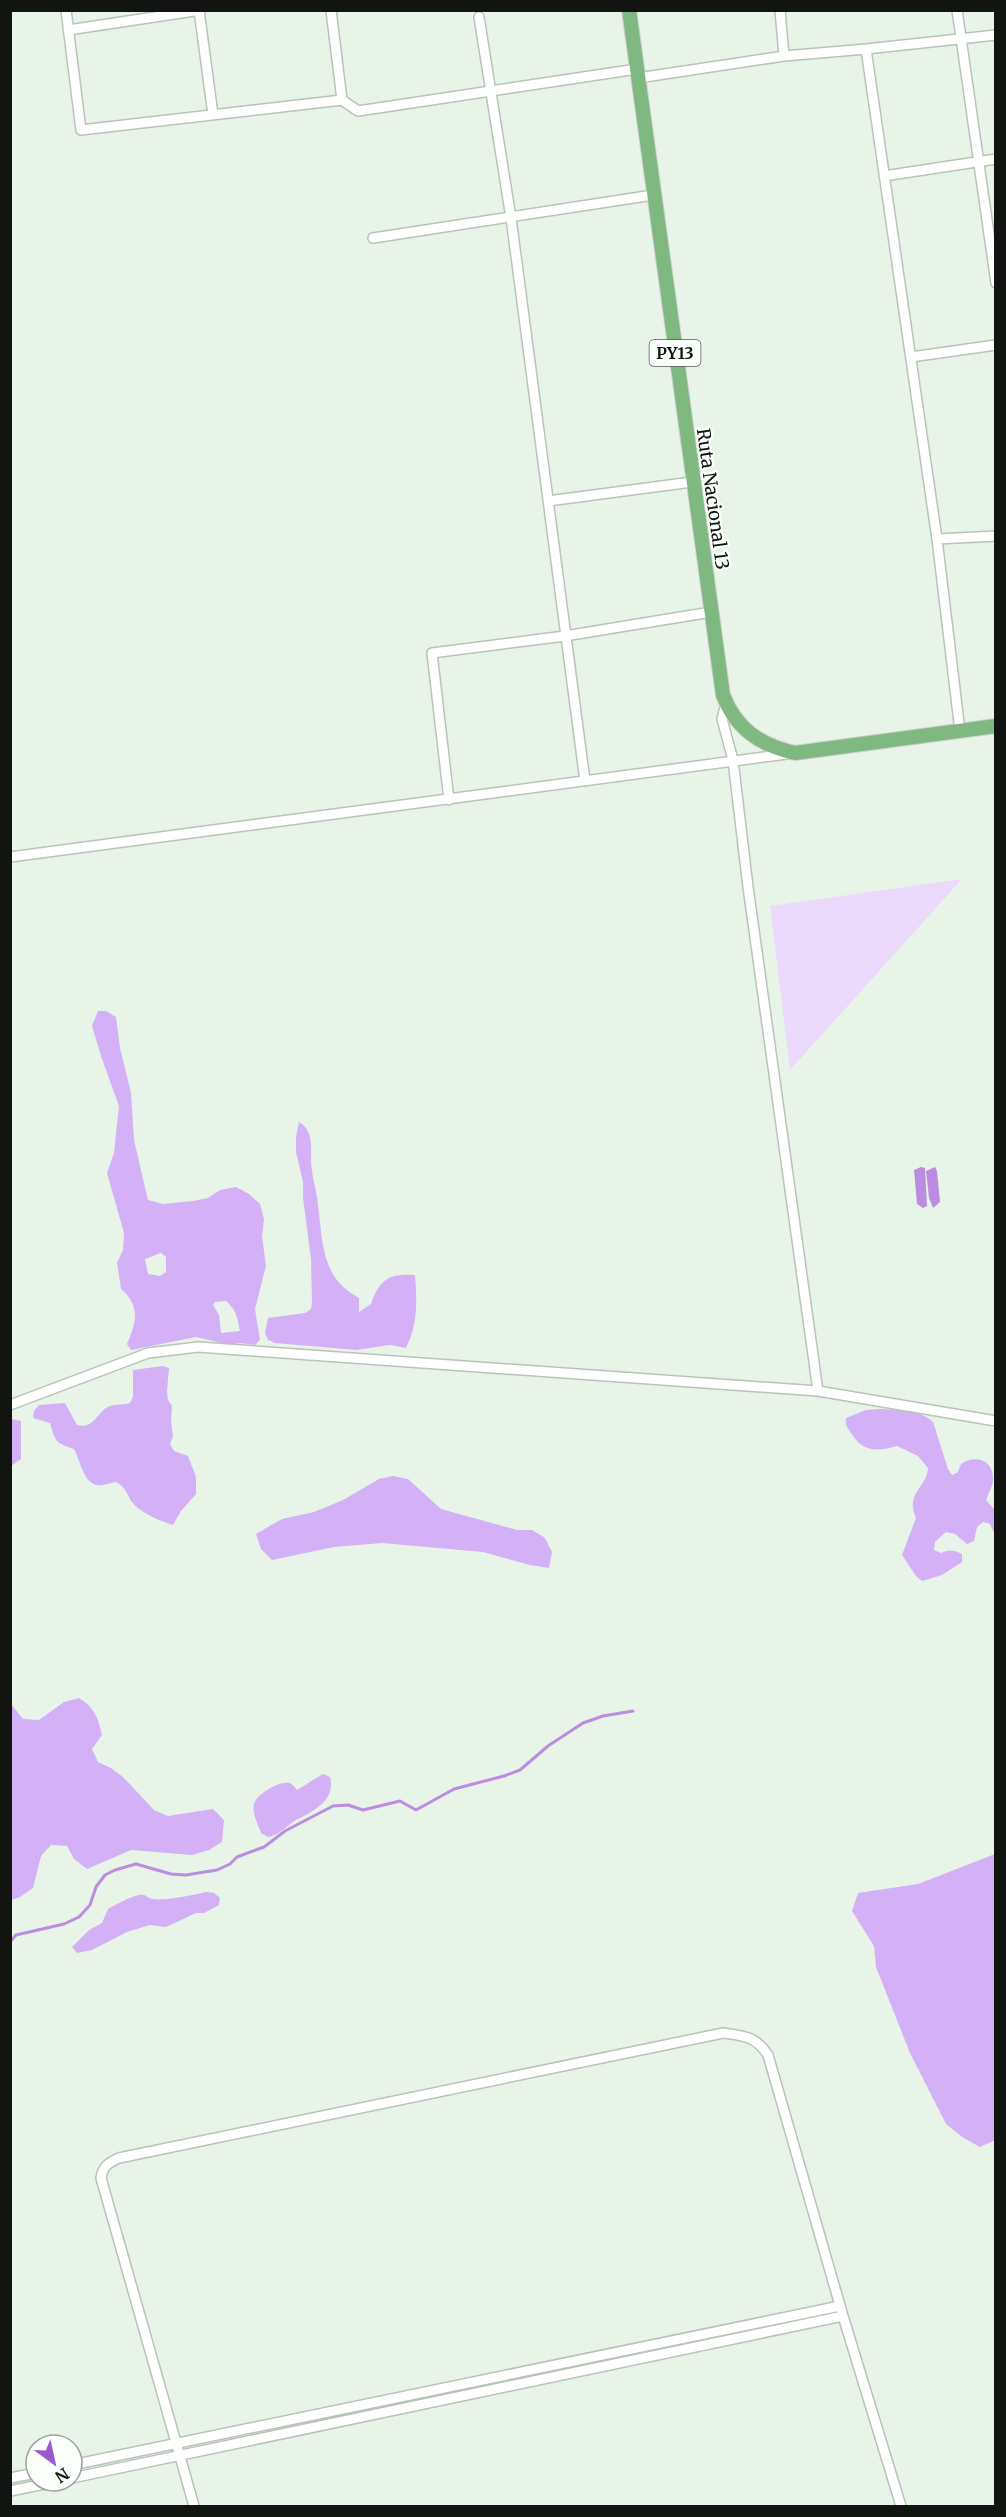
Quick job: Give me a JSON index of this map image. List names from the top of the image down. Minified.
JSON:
{"streets":{"highway":["PY13","Ruta Nacional 13"]},"north":"bottom right"}
